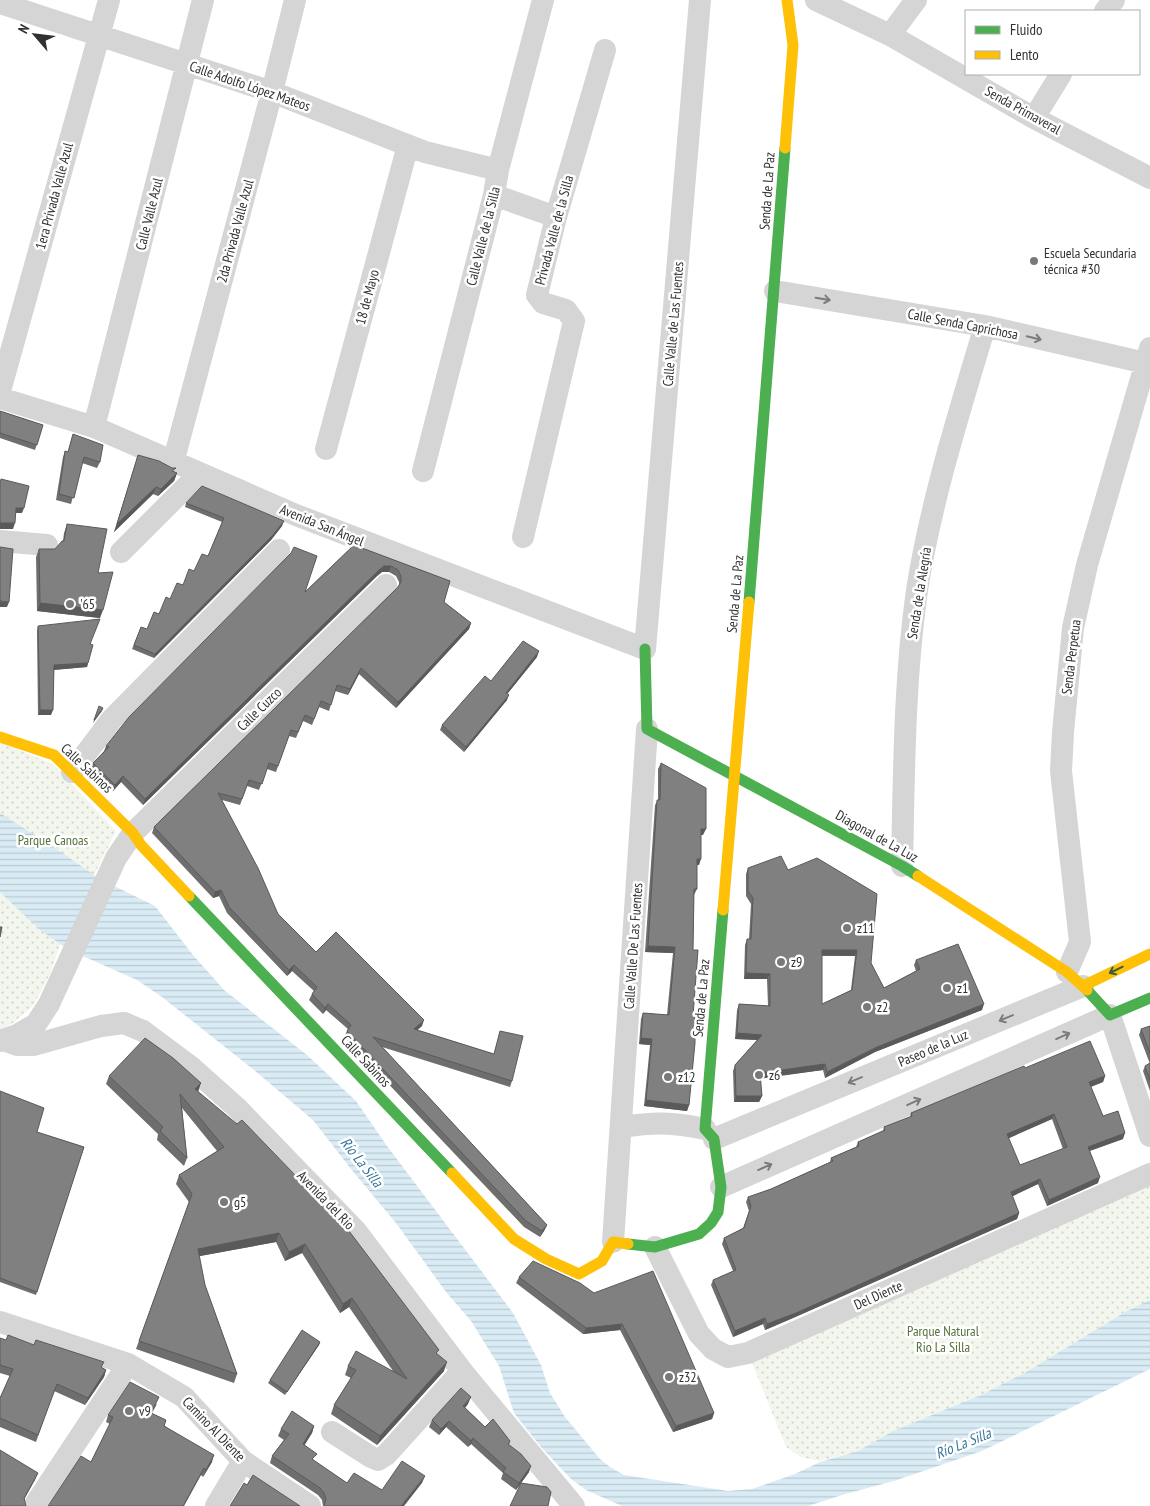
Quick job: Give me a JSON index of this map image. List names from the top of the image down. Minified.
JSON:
{"streets":{"street":["Calle Adolfo López Mateos","Senda Primaveral","Senda de La Paz","1era Privada Valle Azul","Calle Valle Azul","Privada Valle de la Silla","2da Privada Valle Azul","Calle Valle de la Silla","18 de Mayo","Calle Valle de Las Fuentes","Calle Senda Caprichosa","Avenida San Ángel","Senda de la Alegría","Senda Perpetua","Calle Cuzco","Calle Sabinos","Diagonal de La Luz","Calle Valle De Las Fuentes","Paseo de la Luz","Avenida del Rio","Del Diente","Camino Al Diente"]},"crossings":[["Calle Adolfo López Mateos","1era Privada Valle Azul"],["Calle Adolfo López Mateos","Calle Valle Azul"],["Calle Adolfo López Mateos","2da Privada Valle Azul"],["Calle Adolfo López Mateos","Calle Valle de la Silla"],["Calle Adolfo López Mateos","18 de Mayo"],["Senda de La Paz","Calle Senda Caprichosa"],["Senda de La Paz","Calle Sabinos"],["Senda de La Paz","Diagonal de La Luz"],["Senda de La Paz","Calle Valle De Las Fuentes"],["Senda de La Paz","Paseo de la Luz"],["Senda de La Paz","Del Diente"],["Calle Valle Azul","Avenida San Ángel"],["2da Privada Valle Azul","Avenida San Ángel"],["Calle Valle de Las Fuentes","Avenida San Ángel"],["Calle Valle de Las Fuentes","Calle Valle De Las Fuentes"],["Calle Senda Caprichosa","Senda de la Alegría"],["Calle Senda Caprichosa","Senda Perpetua"],["Avenida San Ángel","Calle Valle De Las Fuentes"],["Senda de la Alegría","Diagonal de La Luz"],["Senda Perpetua","Diagonal de La Luz"],["Senda Perpetua","Paseo de la Luz"],["Calle Cuzco","Calle Sabinos"],["Calle Cuzco","Avenida del Rio"],["Calle Sabinos","Calle Valle De Las Fuentes"],["Calle Sabinos","Paseo de la Luz"],["Calle Sabinos","Del Diente"],["Diagonal de La Luz","Calle Valle De Las Fuentes"],["Diagonal de La Luz","Paseo de la Luz"],["Calle Valle De Las Fuentes","Paseo de la Luz"],["Calle Valle De Las Fuentes","Del Diente"],["Paseo de la Luz","Del Diente"]],"one_way":["Calle Senda Caprichosa"],"water":["Río La Silla"],"parks":["Parque Canoas","Parque Natural Rio La Silla"],"places":["Escuela Secundaria técnica #30","'65","z11","z9","z1","z2","z6","z12","g5","z32","v9"],"legend":["Fluido","Lento"],"north":"top left"}
